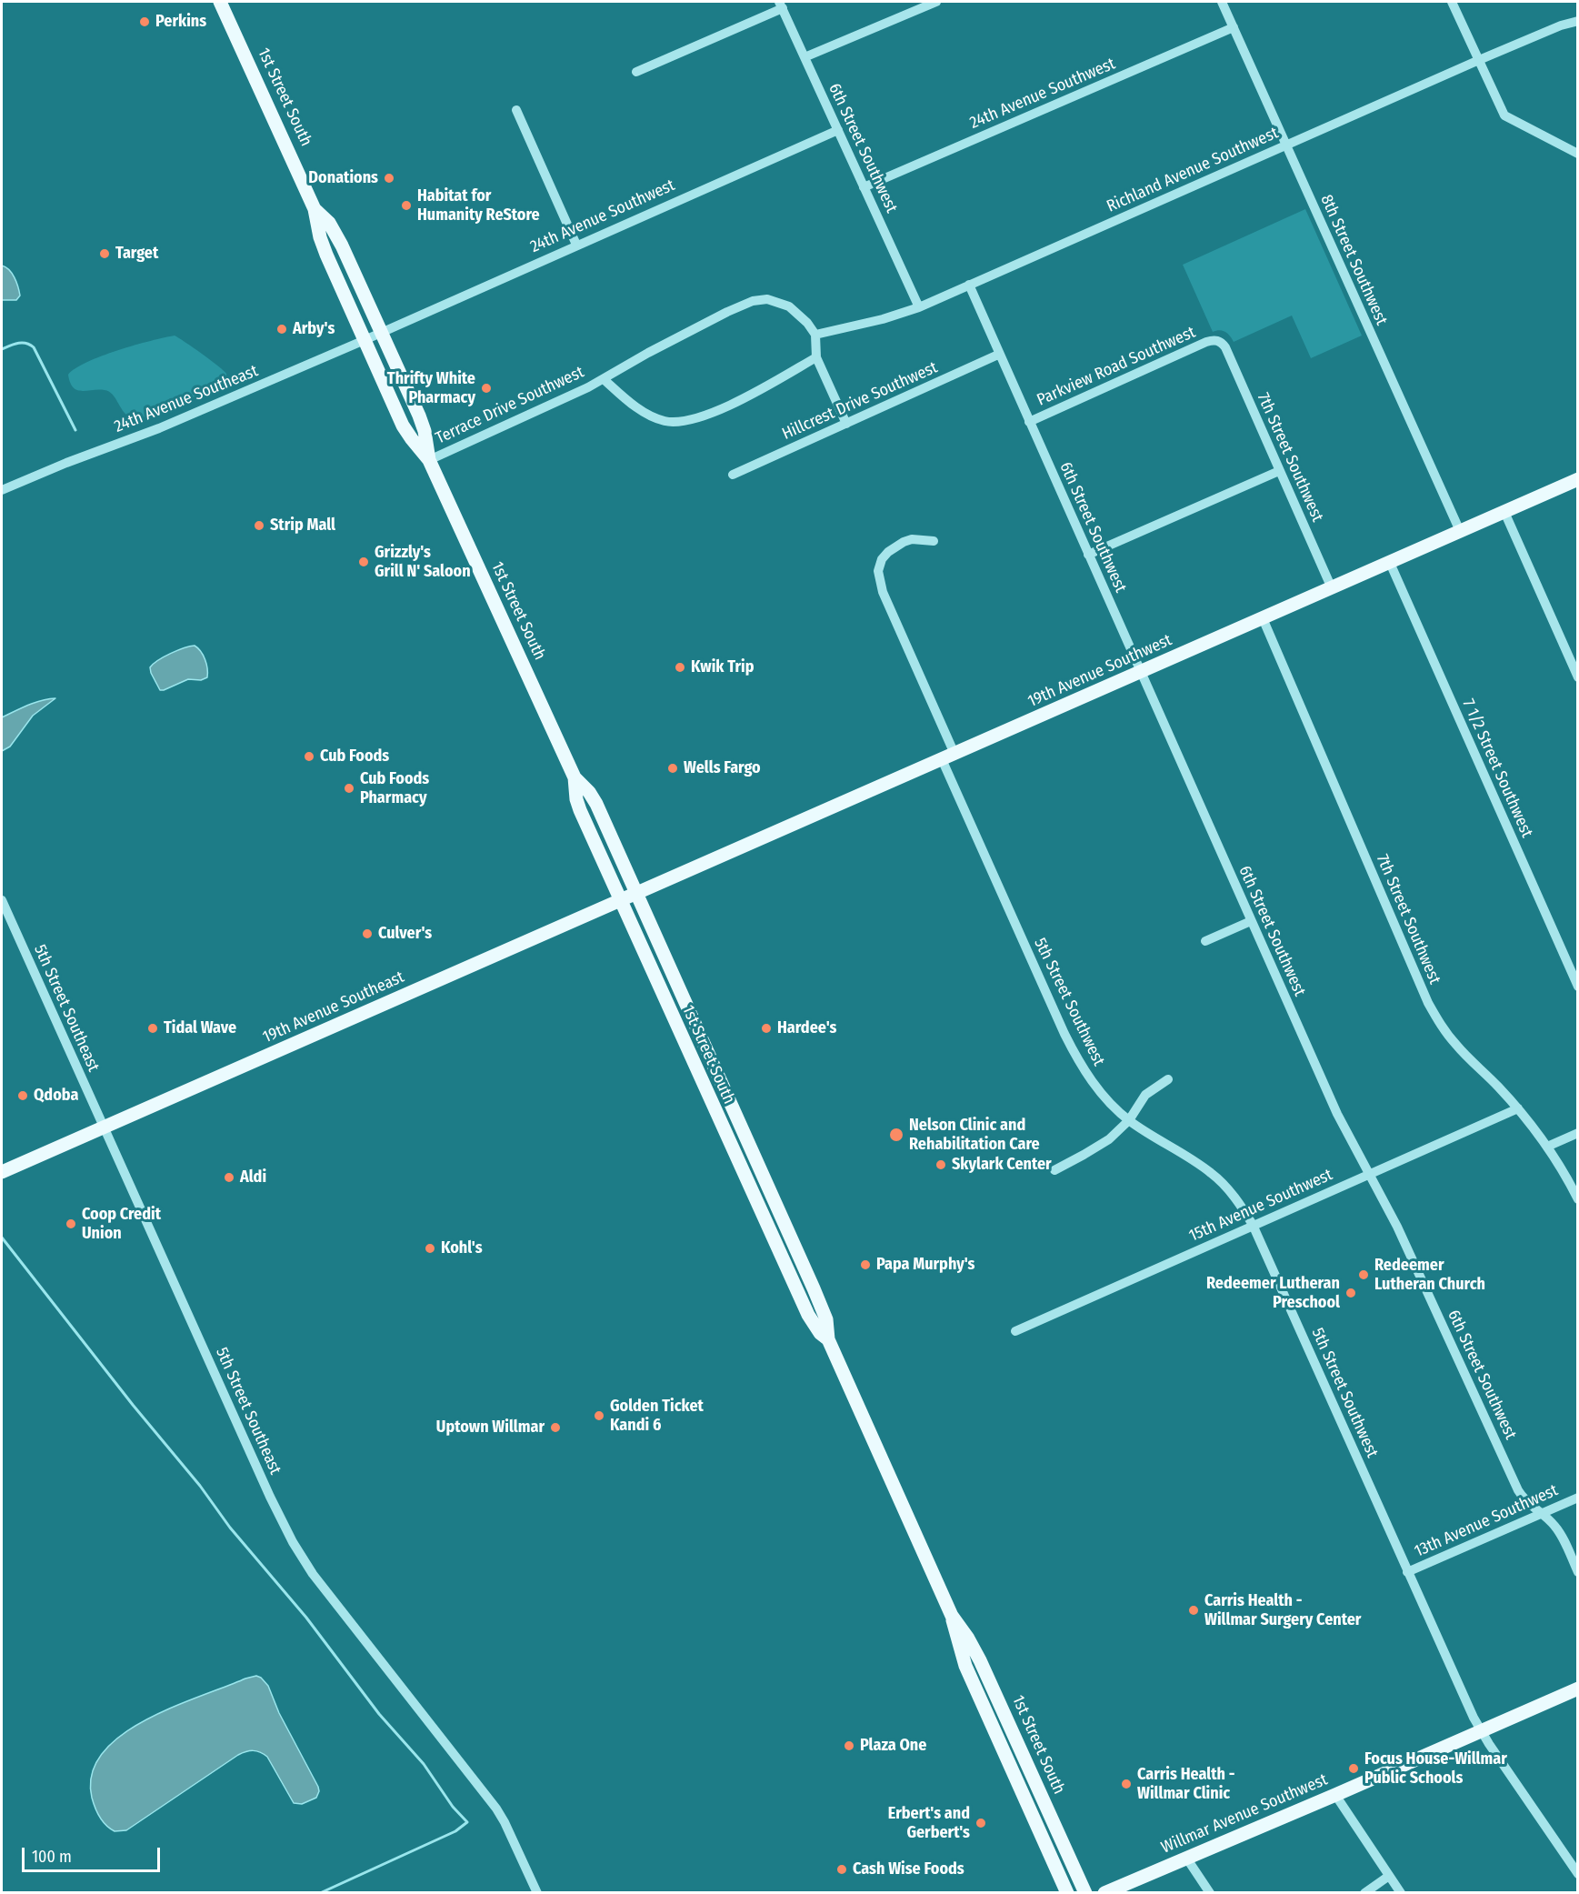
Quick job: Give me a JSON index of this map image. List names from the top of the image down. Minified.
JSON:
{"streets":{"main road":["1st Street South","19th Avenue Southwest","19th Avenue Southeast","Willmar Avenue Southwest"],"street":["24th Avenue Southwest","6th Street Southwest","Richland Avenue Southwest","8th Street Southwest","Parkview Road Southwest","24th Avenue Southeast","Hillcrest Drive Southwest","Terrace Drive Southwest","7th Street Southwest","7 1/2 Street Southwest","5th Street Southwest","5th Street Southeast","15th Avenue Southwest","13th Avenue Southwest"]},"crossings":[["24th Avenue Southwest","1st Street South"],["24th Avenue Southwest","6th Street Southwest"],["24th Avenue Southwest","8th Street Southwest"],["24th Avenue Southwest","24th Avenue Southeast"],["1st Street South","24th Avenue Southeast"],["1st Street South","Terrace Drive Southwest"],["1st Street South","19th Avenue Southwest"],["1st Street South","19th Avenue Southeast"],["6th Street Southwest","Richland Avenue Southwest"],["6th Street Southwest","Parkview Road Southwest"],["6th Street Southwest","Hillcrest Drive Southwest"],["6th Street Southwest","19th Avenue Southwest"],["6th Street Southwest","15th Avenue Southwest"],["6th Street Southwest","13th Avenue Southwest"],["Richland Avenue Southwest","8th Street Southwest"],["Richland Avenue Southwest","Terrace Drive Southwest"],["8th Street Southwest","19th Avenue Southwest"],["Parkview Road Southwest","7th Street Southwest"],["7th Street Southwest","19th Avenue Southwest"],["7th Street Southwest","15th Avenue Southwest"],["19th Avenue Southwest","7 1/2 Street Southwest"],["19th Avenue Southwest","5th Street Southwest"],["19th Avenue Southwest","19th Avenue Southeast"],["5th Street Southwest","15th Avenue Southwest"],["5th Street Southwest","13th Avenue Southwest"],["5th Street Southwest","Willmar Avenue Southwest"],["19th Avenue Southeast","5th Street Southeast"]],"places":["Perkins","Donations","Habitat for Humanity ReStore","Target","Arby's","Thrifty White Pharmacy","Strip Mall","Grizzly's Grill N' Saloon","Kwik Trip","Cub Foods","Wells Fargo","Cub Foods Pharmacy","Culver's","Tidal Wave","Hardee's","Qdoba","Nelson Clinic and Rehabilitation Care","Skylark Center","Aldi","Coop Credit Union","Kohl's","Papa Murphy's","Redeemer Lutheran Church","Redeemer Lutheran Preschool","Golden Ticket Kandi 6","Uptown Willmar","Carris Health - Willmar Surgery Center","Plaza One","Focus House-Willmar Public Schools","Carris Health - Willmar Clinic","Erbert's and Gerbert's","Cash Wise Foods"],"scale_bar":"100 m"}
